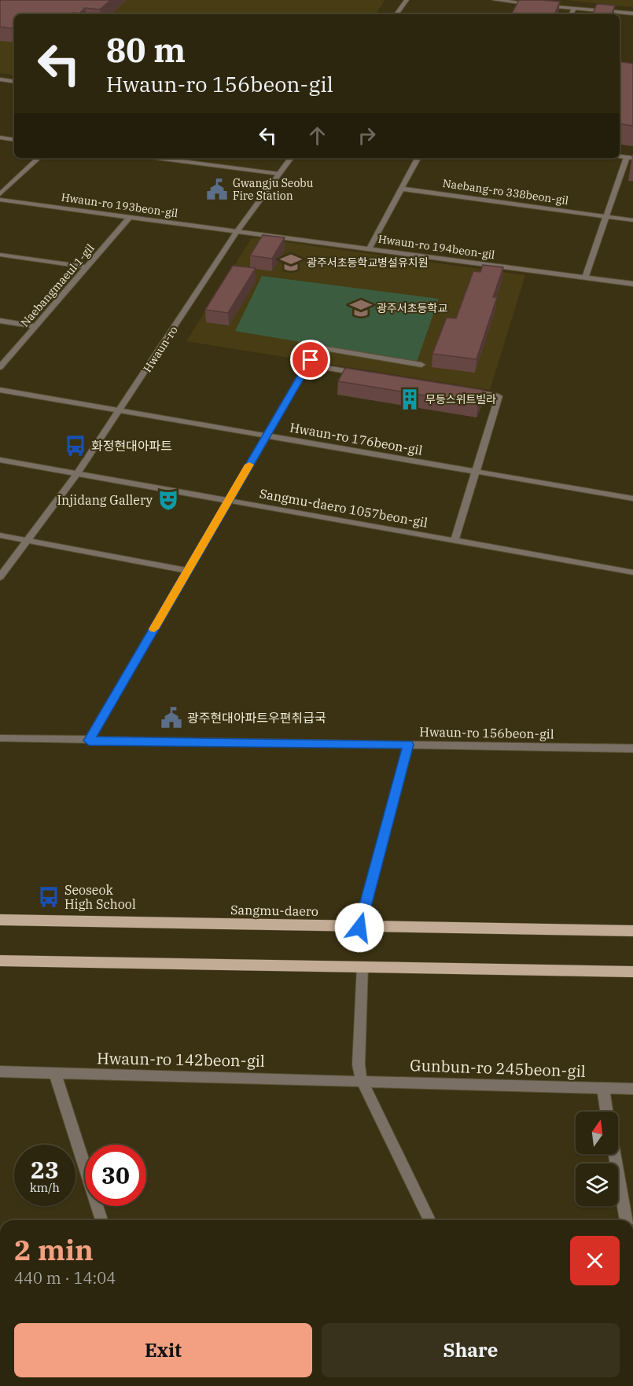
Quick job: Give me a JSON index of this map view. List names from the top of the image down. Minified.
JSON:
{"streets":{"main road":["Sangmu-daero"],"street":["Naebang-ro 338beon-gil","Hwaun-ro 193beon-gil","Hwaun-ro 194beon-gil","Naebangmaeul 1-gil","Hwaun-ro","Hwaun-ro 176beon-gil","Sangmu-daero 1057beon-gil","Hwaun-ro 156beon-gil","Hwaun-ro 142beon-gil","Gunbun-ro 245beon-gil"]},"crossings":[["Hwaun-ro 193beon-gil","Hwaun-ro 194beon-gil"],["Hwaun-ro 193beon-gil","Naebangmaeul 1-gil"],["Hwaun-ro 193beon-gil","Hwaun-ro"],["Hwaun-ro 194beon-gil","Hwaun-ro"],["Hwaun-ro","Hwaun-ro 176beon-gil"],["Hwaun-ro","Sangmu-daero 1057beon-gil"],["Hwaun-ro 142beon-gil","Gunbun-ro 245beon-gil"]],"places":{"public building":["Gwangju Seobu Fire Station","광주현대아파트우편취급국"],"school or university":["광주서초등학교병설유치원","광주서초등학교"],"building":["무등스위트빌라"],"bus stop":["화정현대아파트","Seoseok High School"],"theatre":["Injidang Gallery"]},"north":"top","page":{"turn":["80 m","Hwaun-ro 156beon-gil"],"speed":"23 km/h","limit":"30","heading":["2 min","440 m · 14:04"],"buttons":["Exit","Share"]}}
